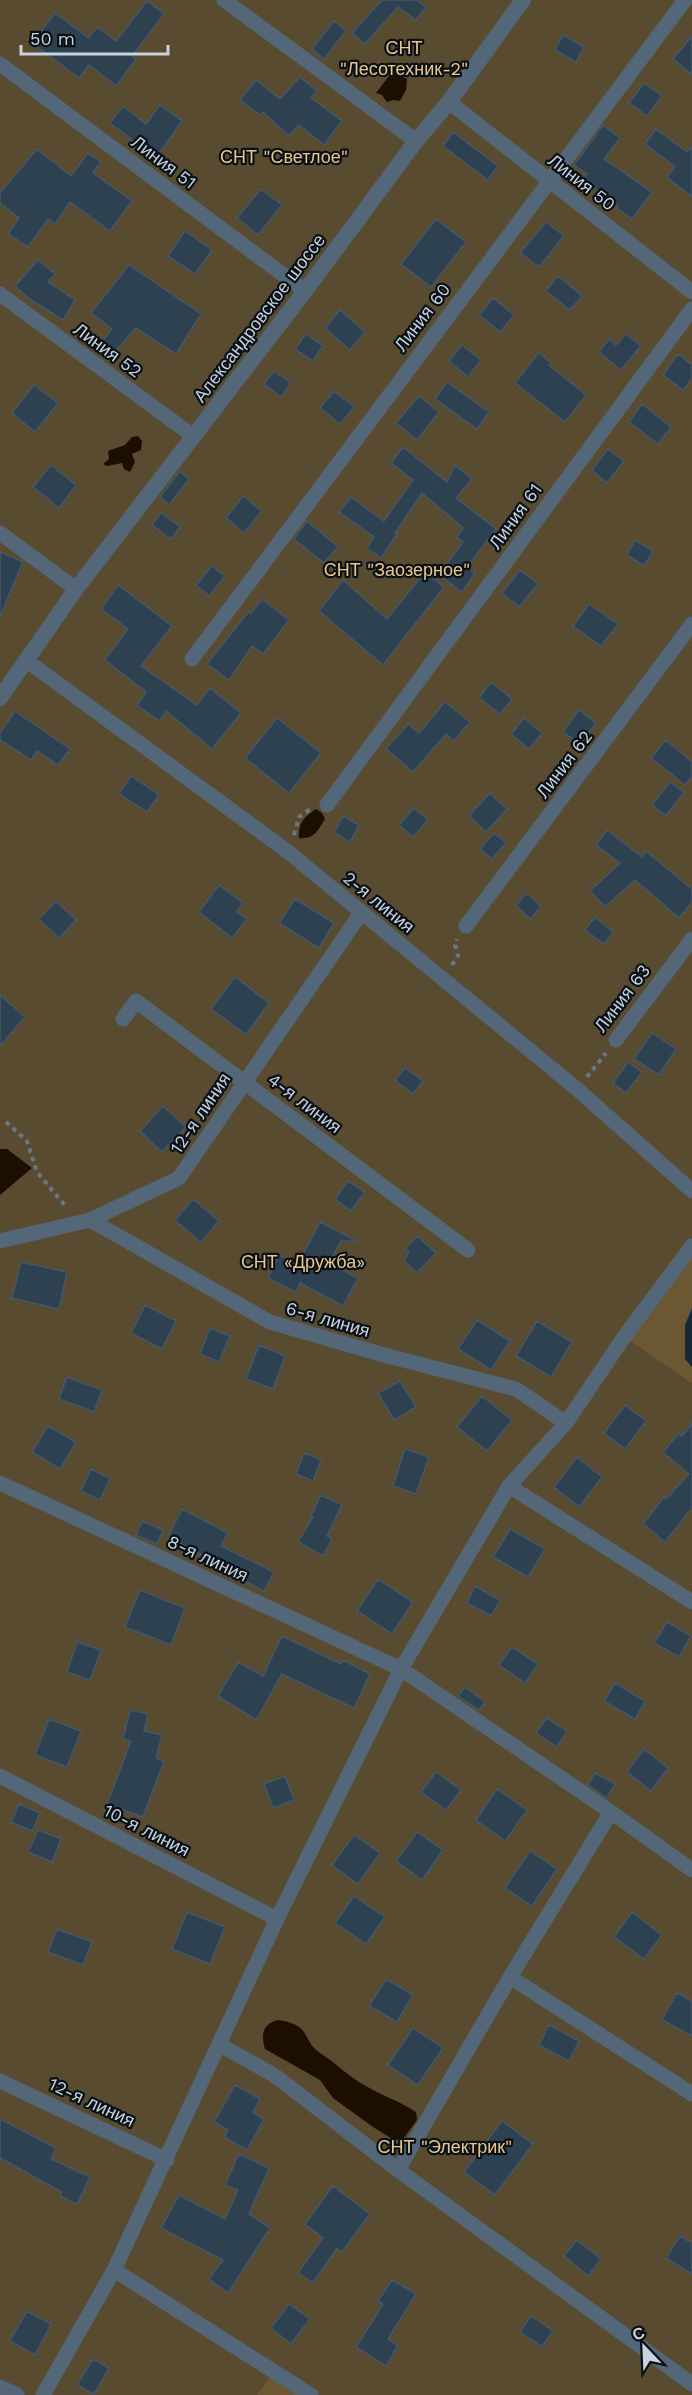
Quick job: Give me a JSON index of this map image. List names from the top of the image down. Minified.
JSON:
{"streets":{"street":["Линия 51","Линия 50","Линия 60","Александровское шоссе","Линия 52","Линия 61","Линия 62","2-я линия","Линия 63","4-я линия","12-я линия","6-я линия","8-я линия","10-я линия"]},"crossings":[["Линия 51","Александровское шоссе"],["Линия 50","Линия 60"],["Линия 50","Александровское шоссе"],["Александровское шоссе","Линия 52"],["Александровское шоссе","2-я линия"],["2-я линия","12-я линия"],["4-я линия","12-я линия"],["12-я линия","6-я линия"]],"parks":["СНТ \"Лесотехник-2\"","СНТ \"Светлое\"","СНТ \"Заозерное\"","СНТ «Дружба»","СНТ \"Электрик\""],"scale_bar":"50 m","north":"top left"}
